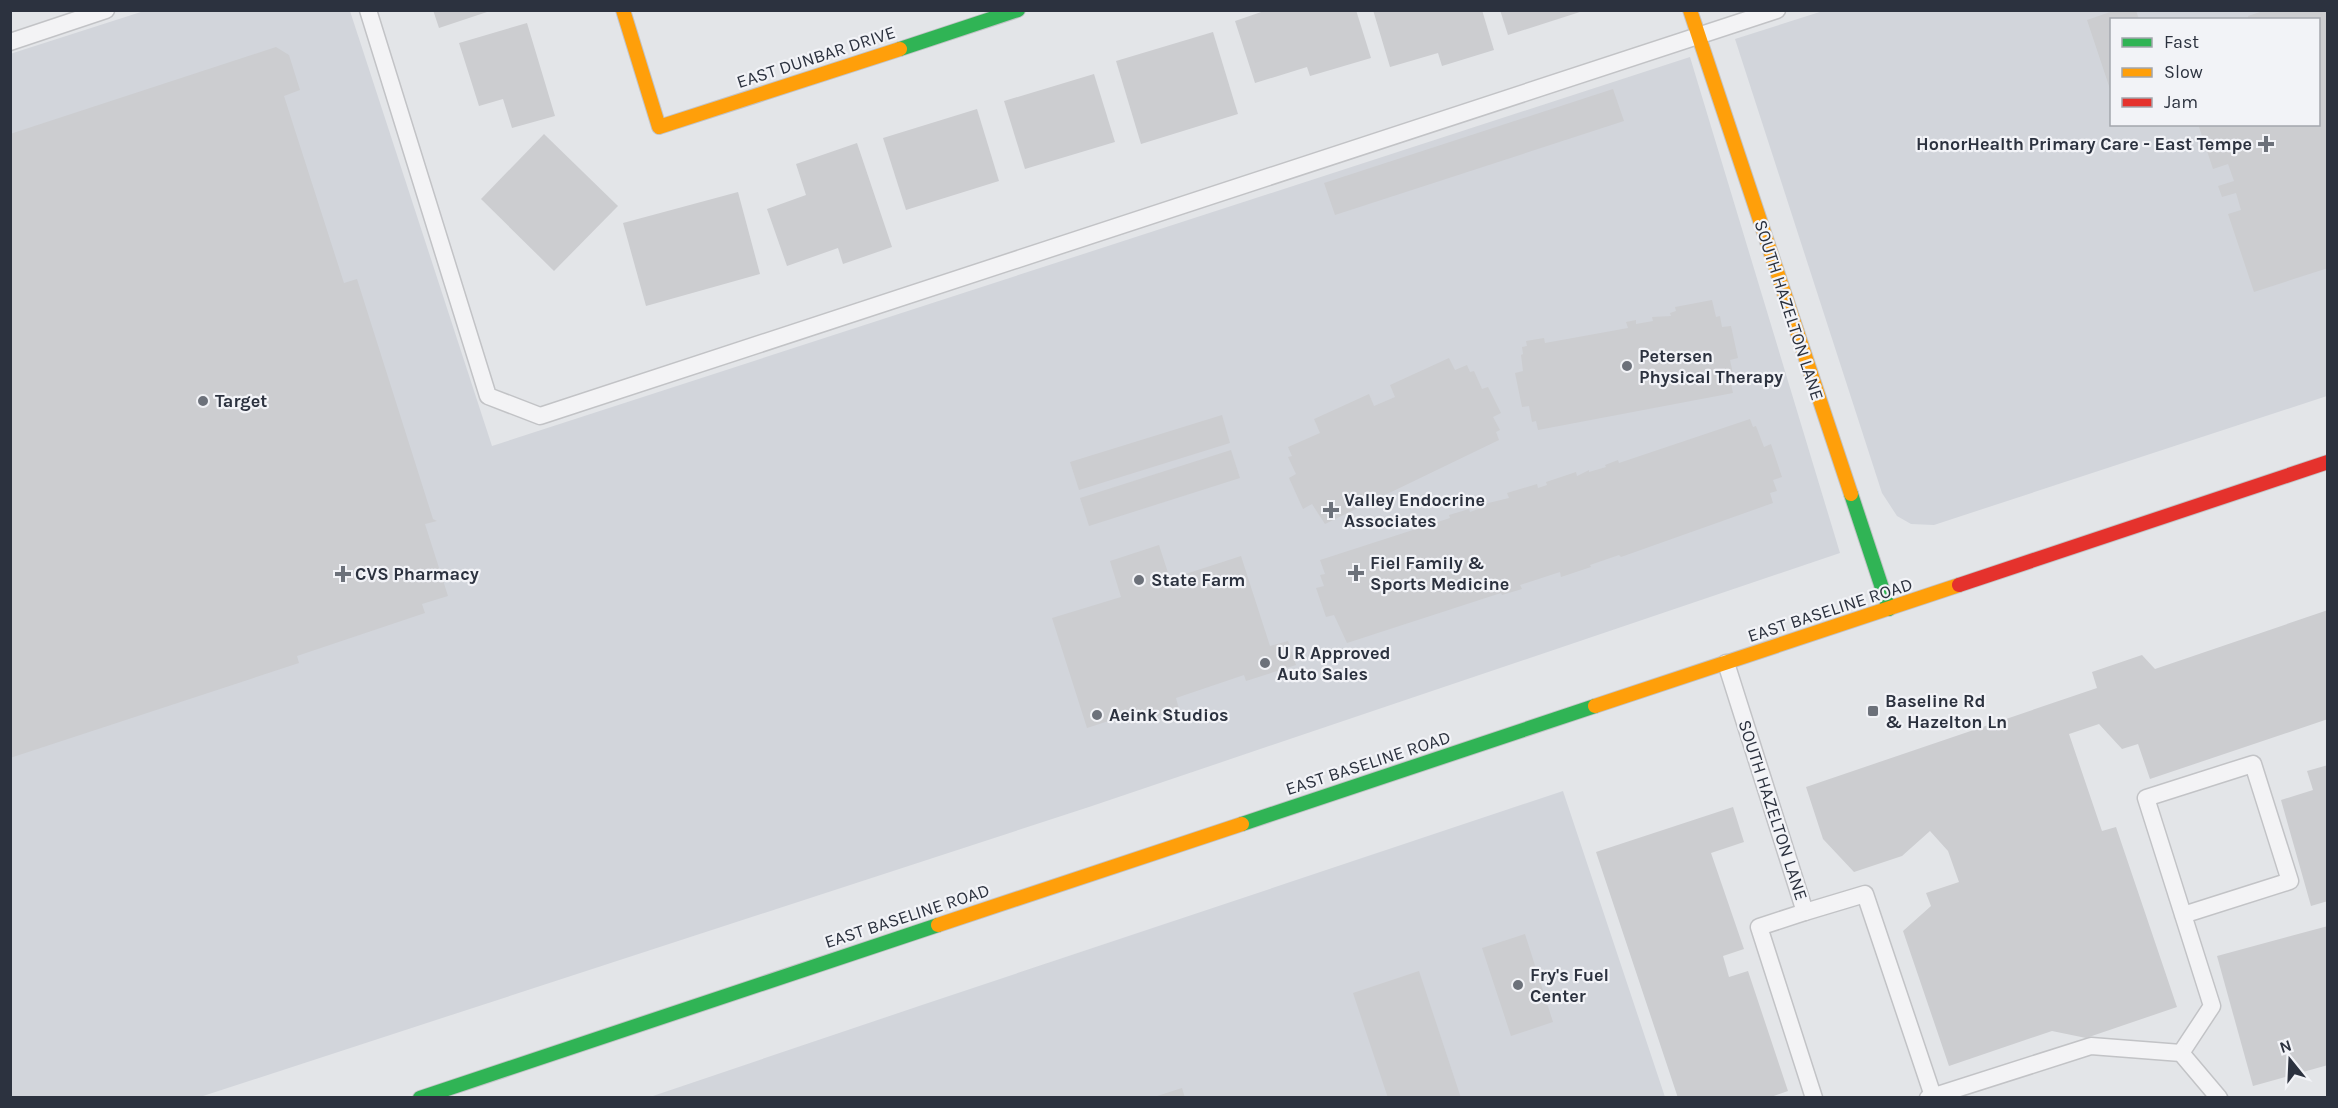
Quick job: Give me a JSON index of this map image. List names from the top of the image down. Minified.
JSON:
{"streets":{"main road":["EAST DUNBAR DRIVE","SOUTH HAZELTON LANE","EAST BASELINE ROAD"]},"crossings":[["SOUTH HAZELTON LANE","EAST BASELINE ROAD"]],"places":{"health":["HonorHealth Primary Care - East Tempe","Valley Endocrine Associates","Fiel Family & Sports Medicine","CVS Pharmacy"],"other":["Petersen Physical Therapy","Target","State Farm","U R Approved Auto Sales","Aeink Studios","Fry's Fuel Center"],"transit":["Baseline Rd & Hazelton Ln"]},"legend":["Fast","Slow","Jam"],"north":"top"}
